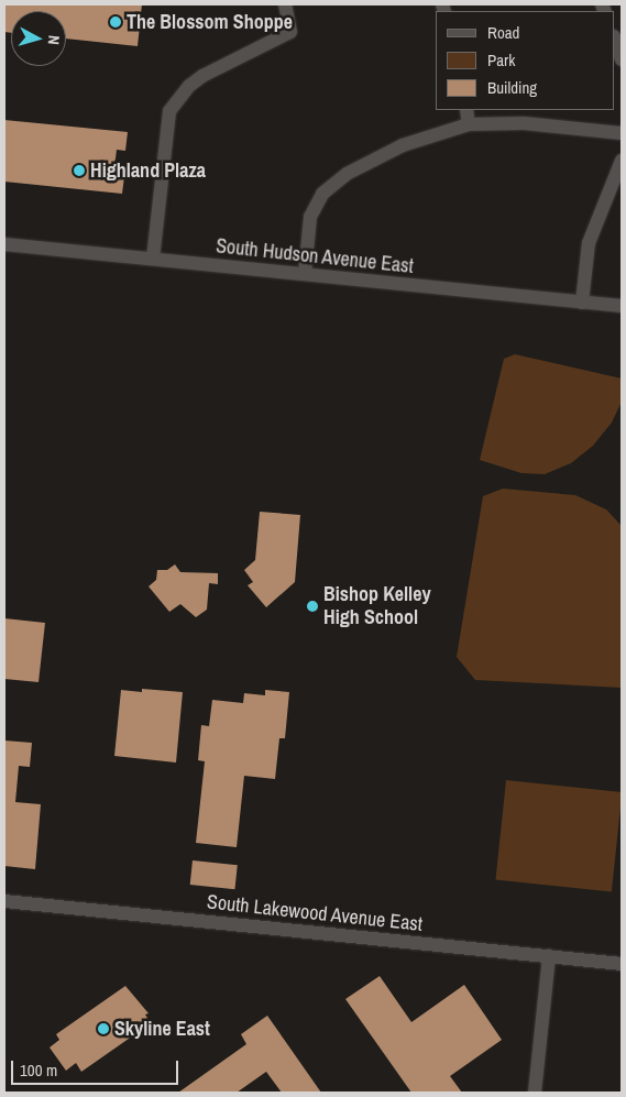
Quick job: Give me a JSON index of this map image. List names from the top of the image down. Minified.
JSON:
{"streets":{"street":["South Hudson Avenue East","South Lakewood Avenue East"]},"places":["The Blossom Shoppe","Highland Plaza","Bishop Kelley High School","Skyline East"],"legend":["Road","Park","Building"],"scale_bar":"100 m","north":"right"}
